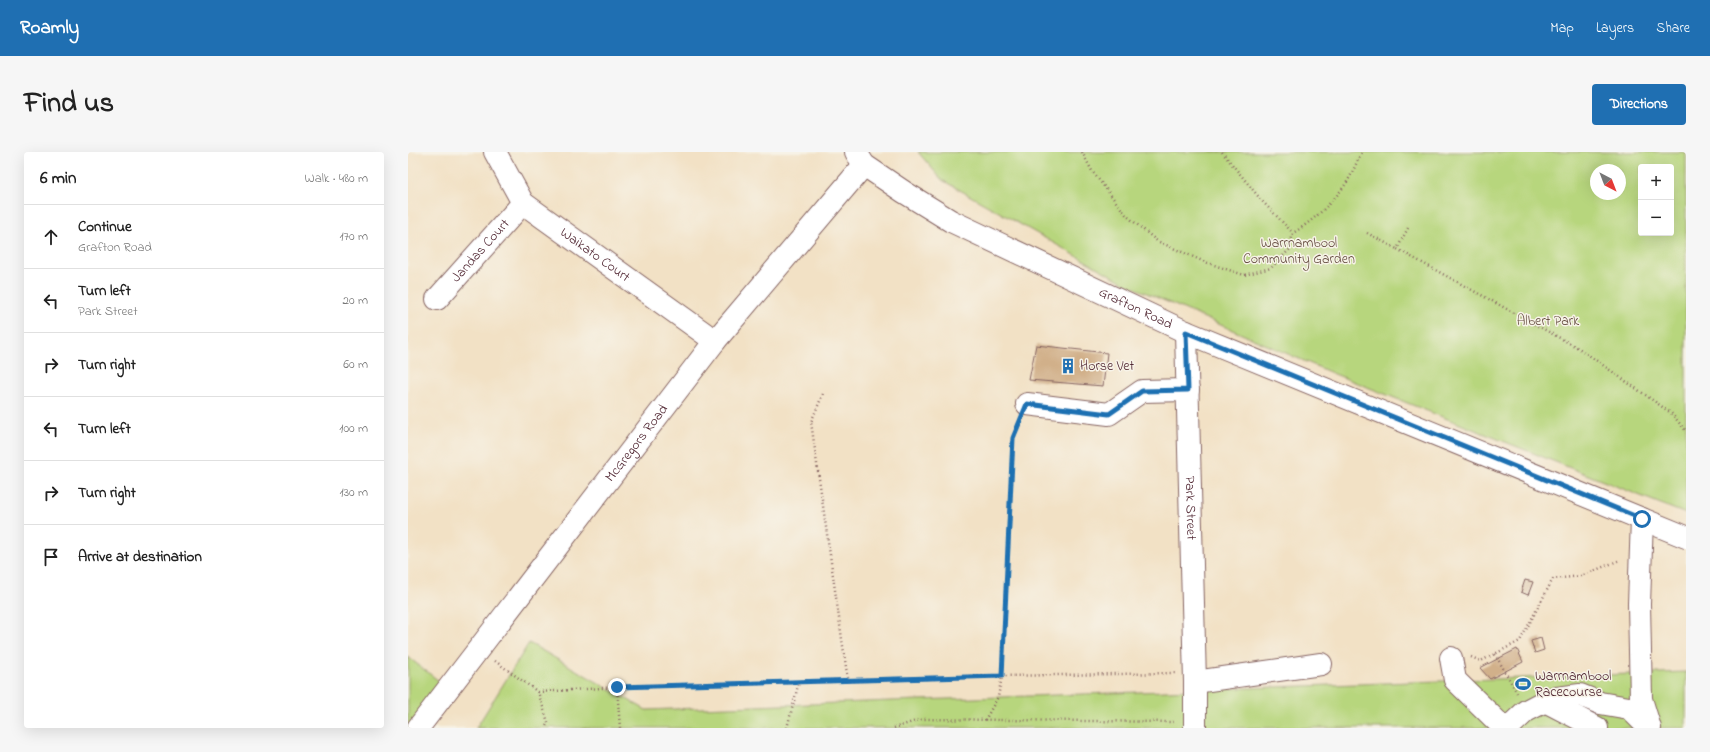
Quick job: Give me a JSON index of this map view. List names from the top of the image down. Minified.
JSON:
{"streets":{"street":["Jandas Court","Waikato Court","Grafton Road","McGregors Road","Park Street"]},"crossings":[["Jandas Court","Waikato Court"],["Waikato Court","McGregors Road"],["Grafton Road","McGregors Road"],["Grafton Road","Park Street"]],"parks":["Warrnambool Community Garden","Albert Park"],"places":{"building":["Horse Vet"],"sports":["Warrnambool Racecourse"]},"north":"bottom right","page":{"header":"Roamly","nav":["Map","Layers","Share"],"title":"Find us","buttons":"Directions","heading":["6 min","Walk · 480 m"],"map_buttons":["+","−"],"list":[["Continue","Grafton Road","170 m"],["Turn left","Park Street","20 m"],["Turn right","60 m"],["Turn left","100 m"],["Turn right","130 m"],"Arrive at destination"]}}
